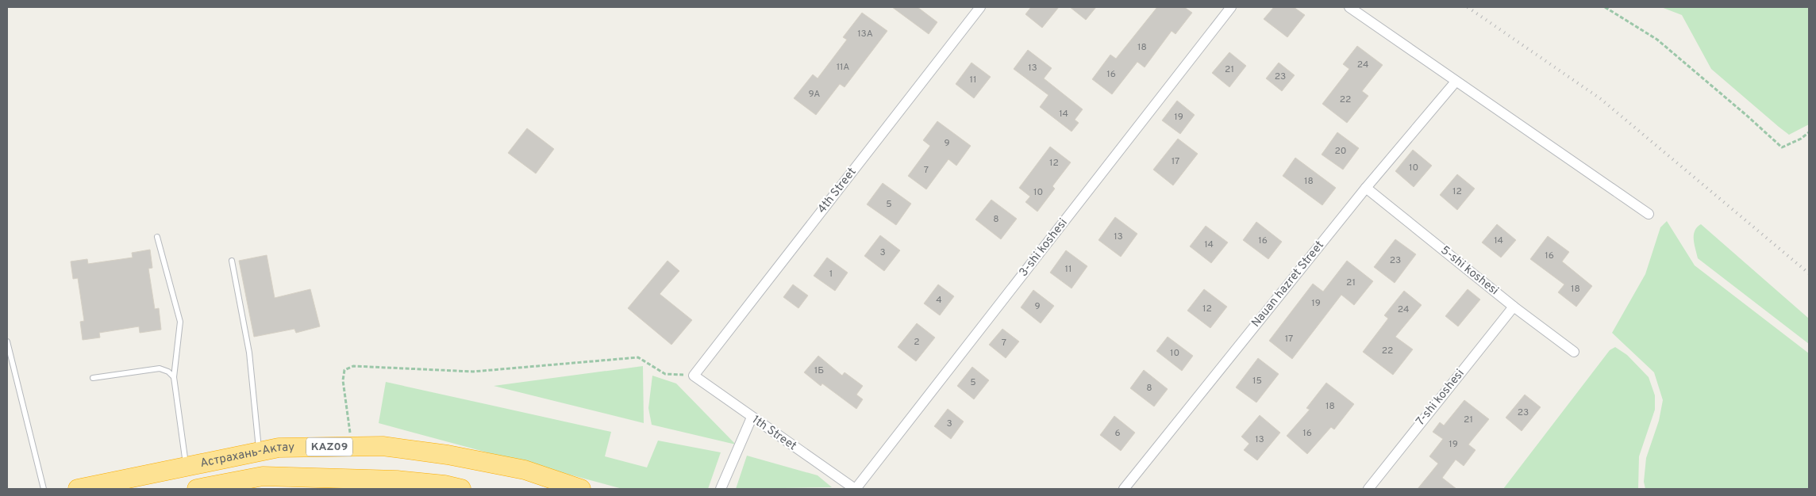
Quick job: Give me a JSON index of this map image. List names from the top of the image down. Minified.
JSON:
{"streets":{"highway":["KAZ09","Астрахань-Актау"],"street":["4th Street","3-shi koshesi","5-shi koshesi","Nauan hazret Street","7-shi koshesi","1th Street"]},"crossings":[["4th Street","1th Street"],["3-shi koshesi","1th Street"],["5-shi koshesi","Nauan hazret Street"],["5-shi koshesi","7-shi koshesi"]],"house_numbers":["13А","18","24","11А","13","21","16","23","11","9А","22","14","19","9","20","17","12","10","7","18","12","10","5","8","13","16","14","14","3","16","23","11","1","21","18","4","19","9","12","24","17","2","7","22","10","1Б","15","5","8","18","23","21","3","6","16","13","19"]}
